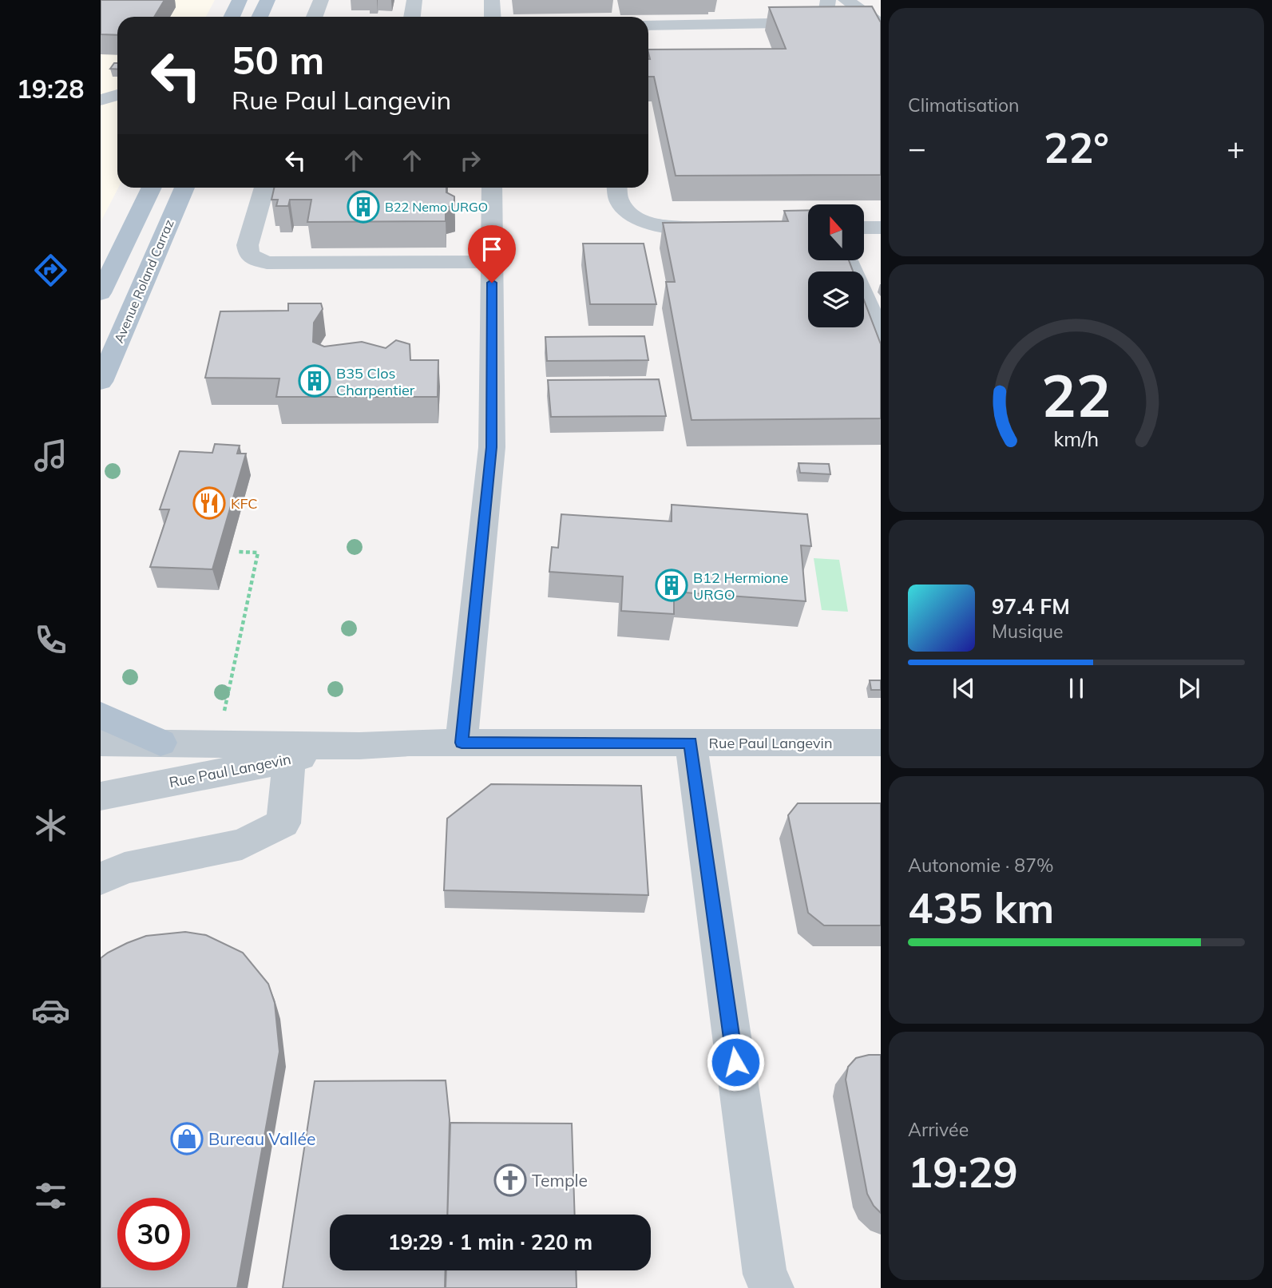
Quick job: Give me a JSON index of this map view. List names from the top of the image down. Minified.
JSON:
{"streets":{"main road":["Avenue Roland Carraz"],"street":["Rue Paul Langevin"]},"places":{"building":["B22 Nemo URGO","B35 Clos Charpentier","B12 Hermione URGO"],"restaurant":["KFC"],"shop":["Bureau Vallée"],"church":["Temple"]},"north":"top","page":{"tabs":"19:28","tile":["Climatisation",["Autonomie · 87%","435 km"],["Arrivée","19:29"]],"turn":["50 m","Rue Paul Langevin"],"heat":["−","22°","+"],"song":["97.4 FM","Musique"],"limit":"30","trip":"19:29 · 1 min · 220 m","gauge":["22","km/h"]}}
